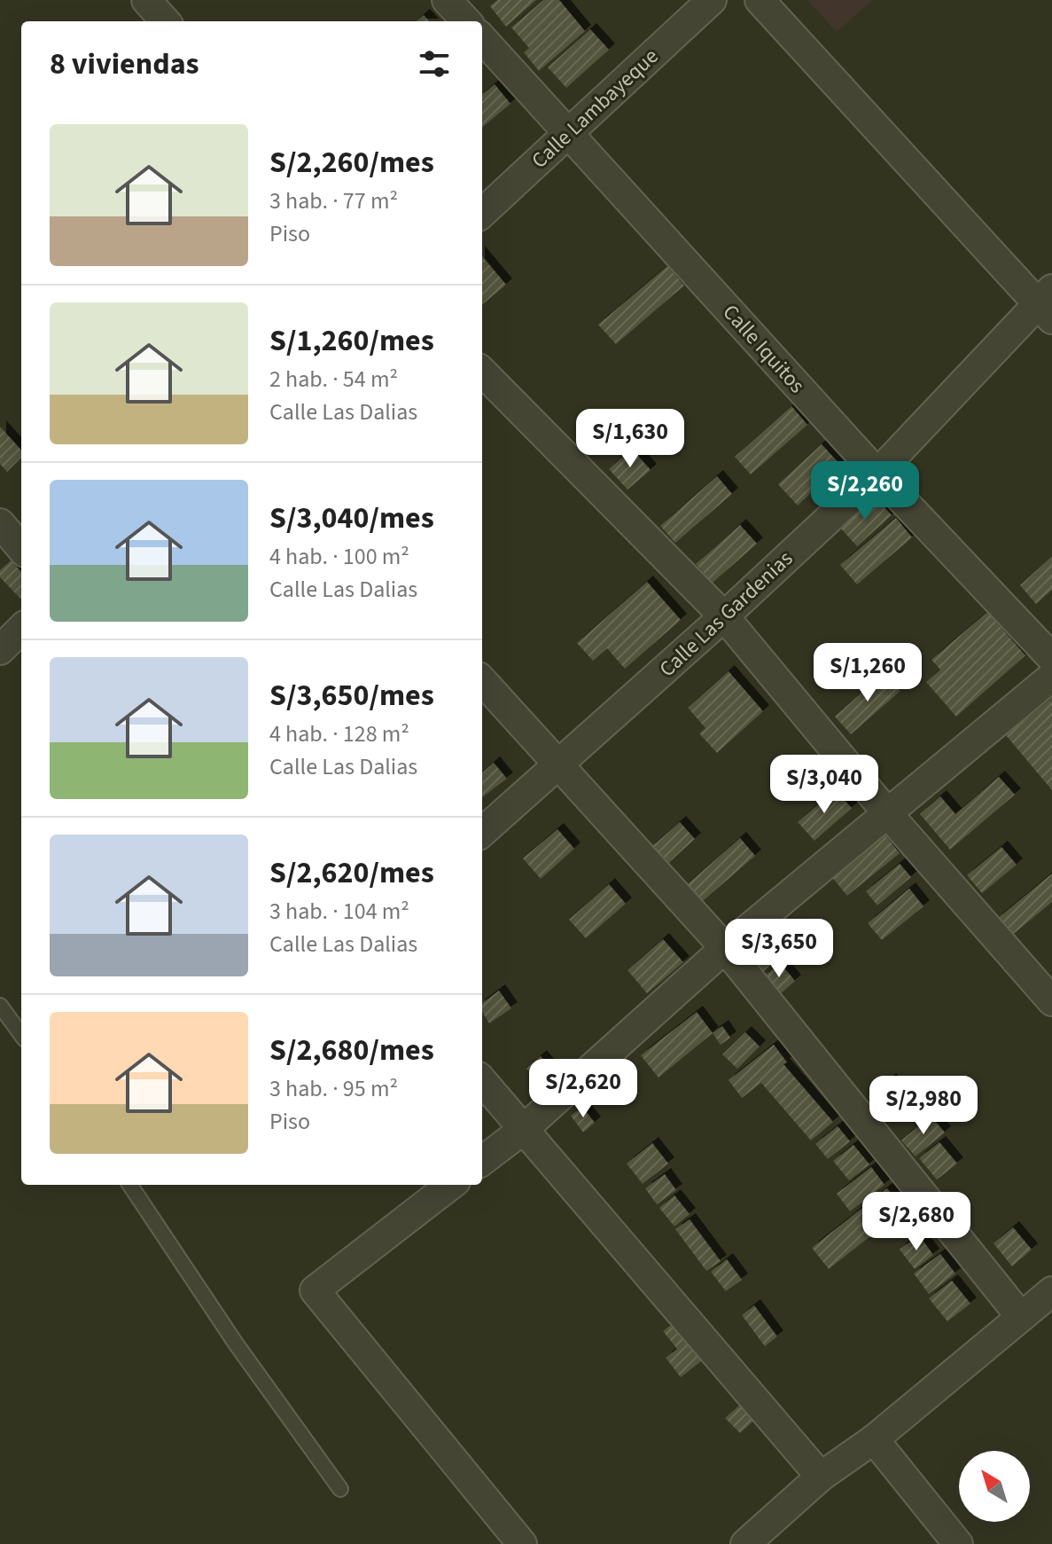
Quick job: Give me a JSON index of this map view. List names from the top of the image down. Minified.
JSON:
{"streets":{"street":["Calle Lambayeque","Calle Iquitos","Calle Las Gardenias"]},"crossings":[["Calle Lambayeque","Calle Iquitos"],["Calle Iquitos","Calle Las Gardenias"]],"north":"top left","page":{"heading":"8 viviendas","list":[{"name":"S/2,260/mes","note":"3 hab. · 77 m² · Piso"},{"name":"S/1,260/mes","note":"2 hab. · 54 m² · Calle Las Dalias"},{"name":"S/3,040/mes","note":"4 hab. · 100 m² · Calle Las Dalias"},{"name":"S/3,650/mes","note":"4 hab. · 128 m² · Calle Las Dalias"},{"name":"S/2,620/mes","note":"3 hab. · 104 m² · Calle Las Dalias"},{"name":"S/2,680/mes","note":"3 hab. · 95 m² · Piso"}],"price":["S/1,630","S/2,260","S/1,260","S/3,040","S/3,650","S/2,620","S/2,980","S/2,680"]}}
